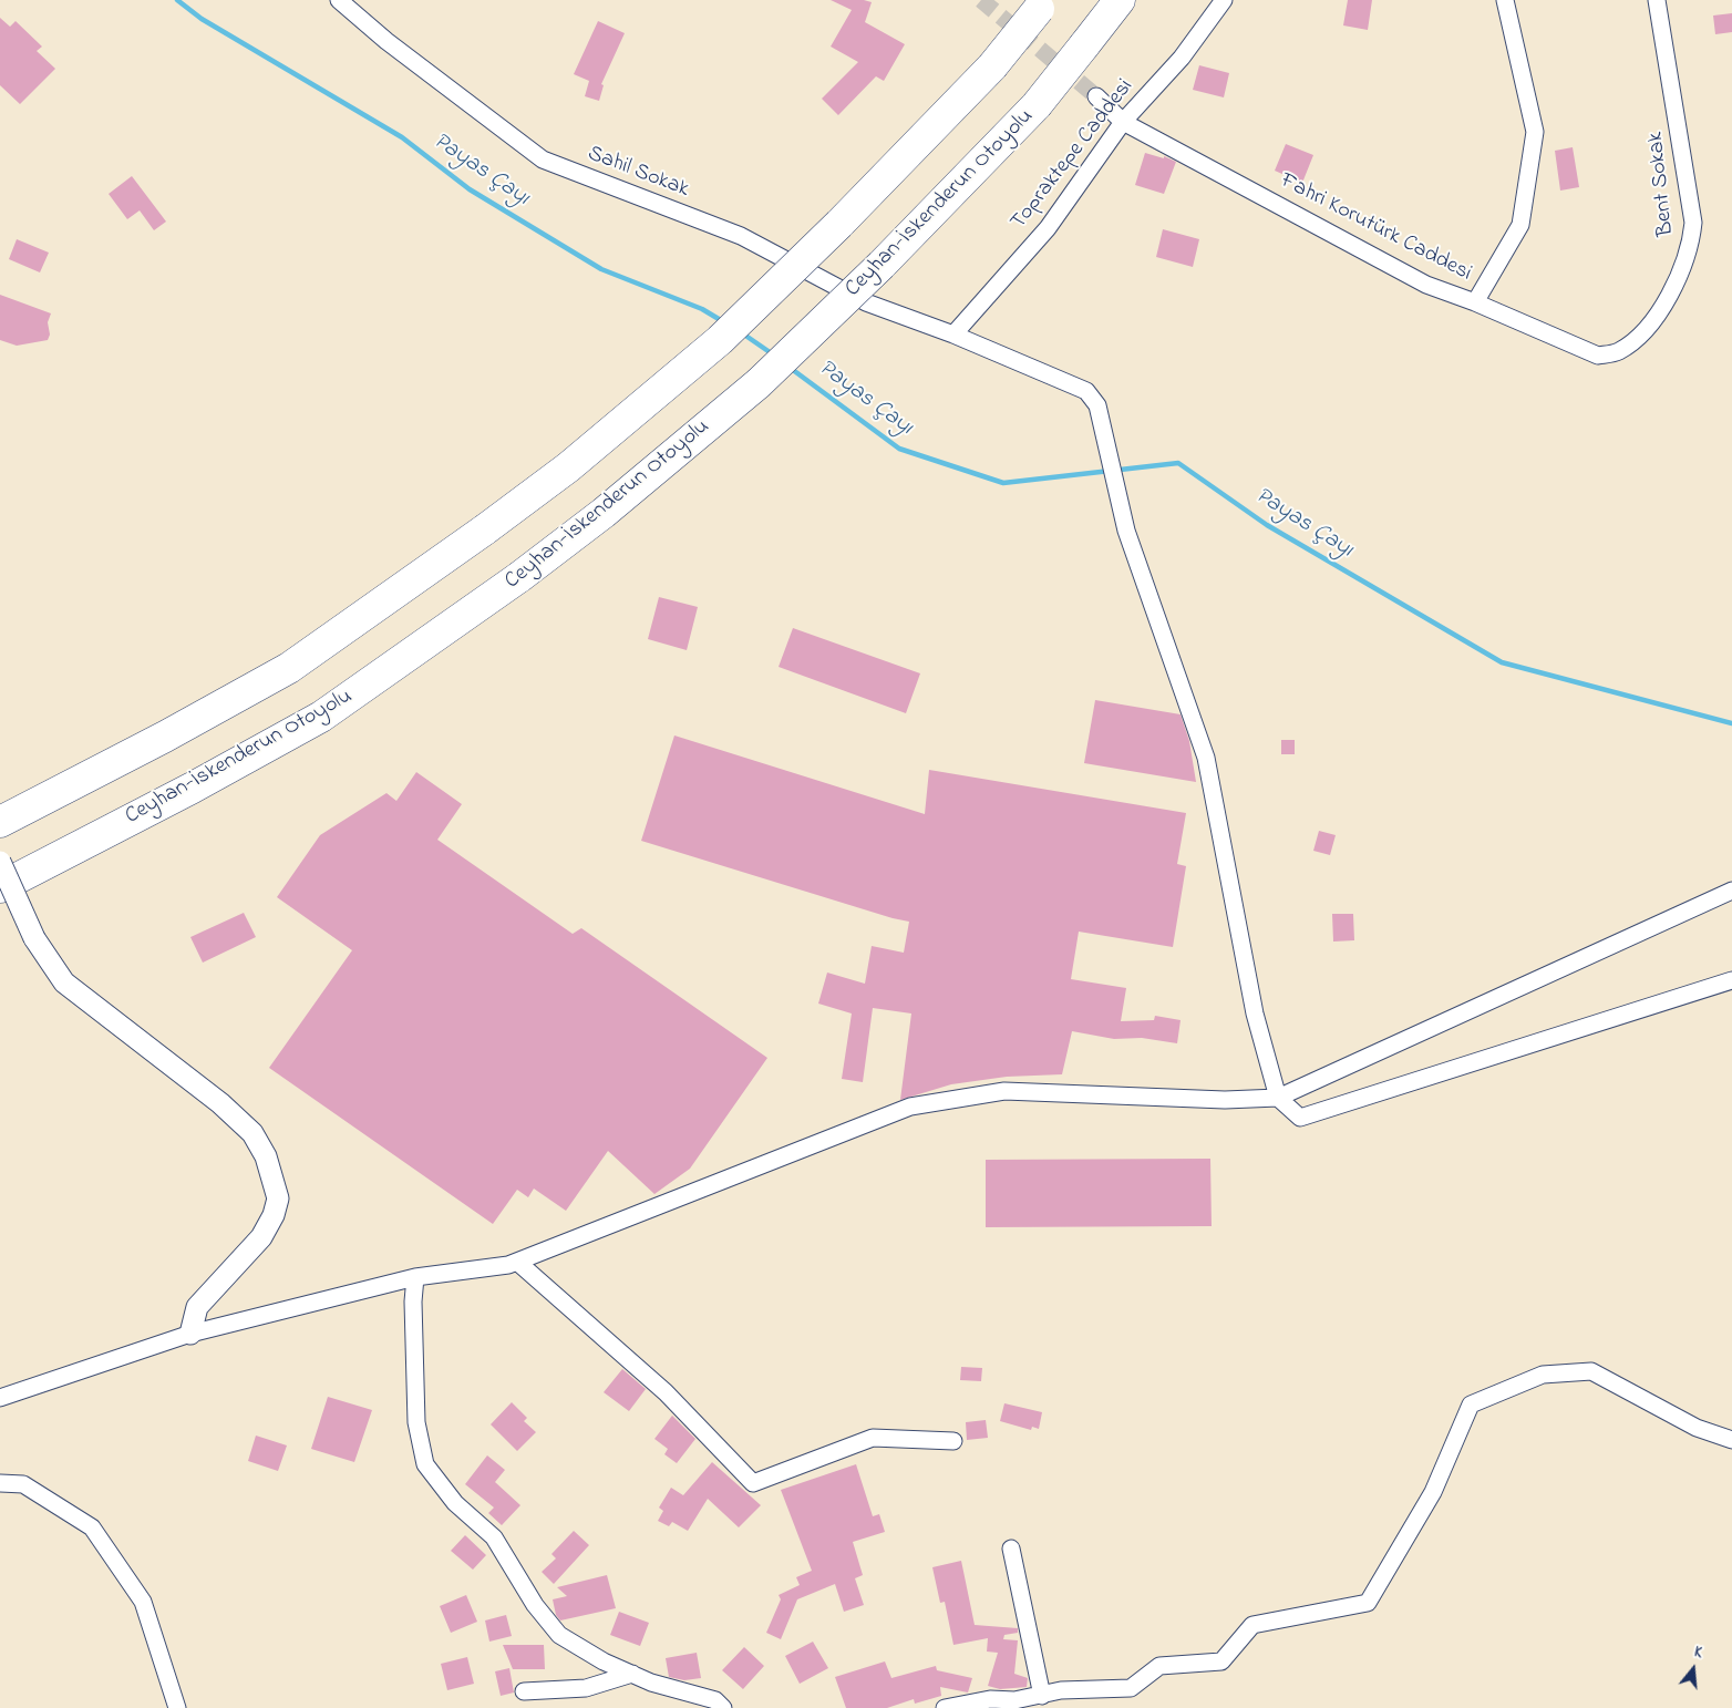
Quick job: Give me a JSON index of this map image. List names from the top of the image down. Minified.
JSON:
{"streets":{"highway":["Ceyhan-İskenderun Otoyolu"],"street":["Topraktepe Caddesi","Sahil Sokak","Bent Sokak","Fahri Korutürk Caddesi"]},"crossings":[["Topraktepe Caddesi","Sahil Sokak"],["Topraktepe Caddesi","Fahri Korutürk Caddesi"],["Bent Sokak","Fahri Korutürk Caddesi"]],"water":["Payas Çayı"],"north":"top"}
